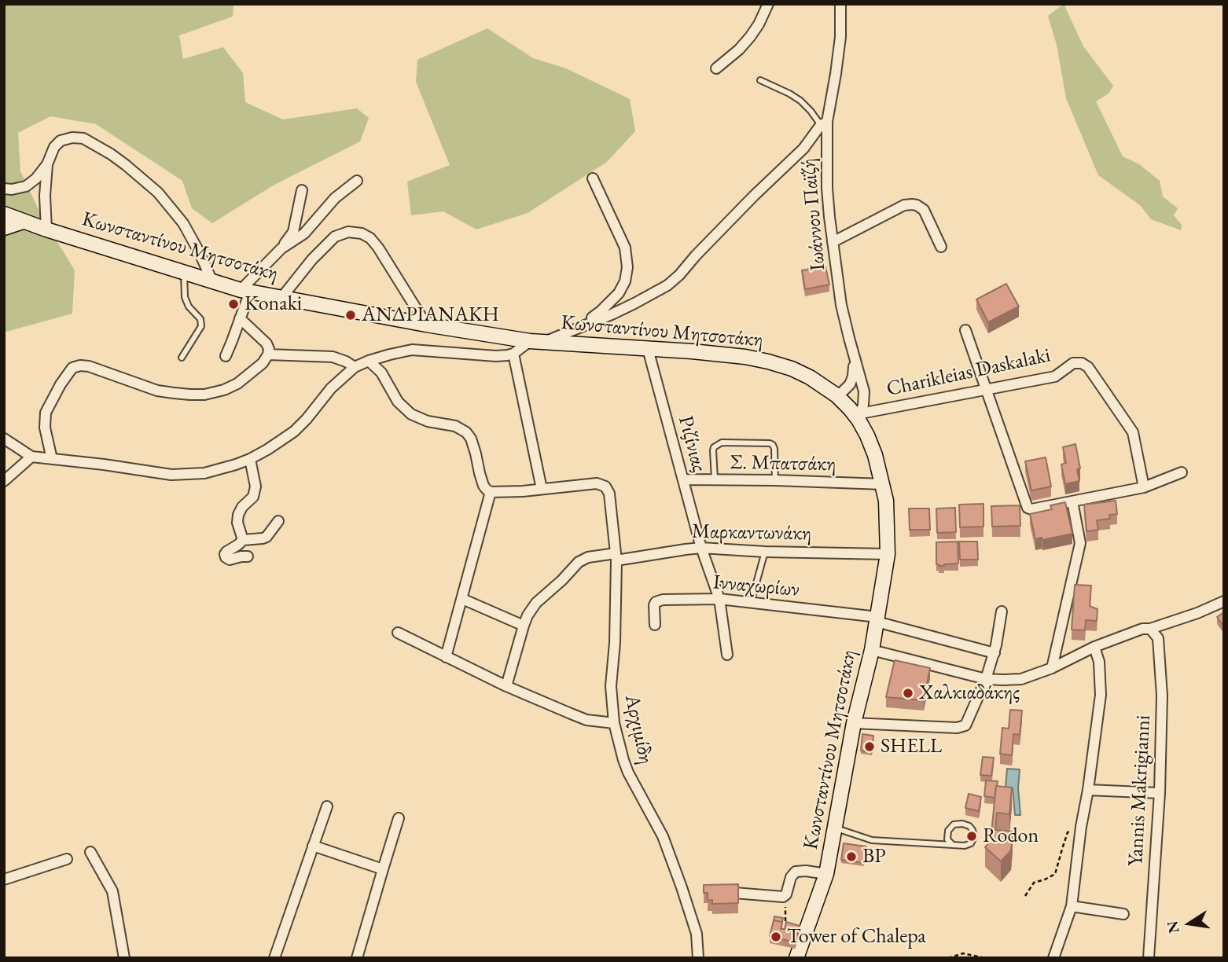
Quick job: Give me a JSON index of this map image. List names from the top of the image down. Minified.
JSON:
{"streets":{"main road":["Κωνσταντίνου Μητσοτάκη"],"street":["Ιωάννου Παϊζή","Charikleias Daskalaki","Ριζίνιας","Σ. Μπατσάκη","Μαρκαντωνάκη","Ινναχωρίων","Αρχιμίδη","Yannis Makrigianni"]},"crossings":[["Ιωάννου Παϊζή","Κωνσταντίνου Μητσοτάκη"],["Ιωάννου Παϊζή","Charikleias Daskalaki"],["Κωνσταντίνου Μητσοτάκη","Charikleias Daskalaki"],["Κωνσταντίνου Μητσοτάκη","Ριζίνιας"],["Κωνσταντίνου Μητσοτάκη","Σ. Μπατσάκη"],["Κωνσταντίνου Μητσοτάκη","Μαρκαντωνάκη"],["Κωνσταντίνου Μητσοτάκη","Ινναχωρίων"],["Ριζίνιας","Σ. Μπατσάκη"],["Ριζίνιας","Μαρκαντωνάκη"],["Ριζίνιας","Ινναχωρίων"],["Μαρκαντωνάκη","Αρχιμίδη"]],"places":["Konaki","ΑΝΔΡΙΑΝΑΚΗ","Χαλκιαδάκης","SHELL","Rodon","BP","Tower of Chalepa"],"north":"left"}
